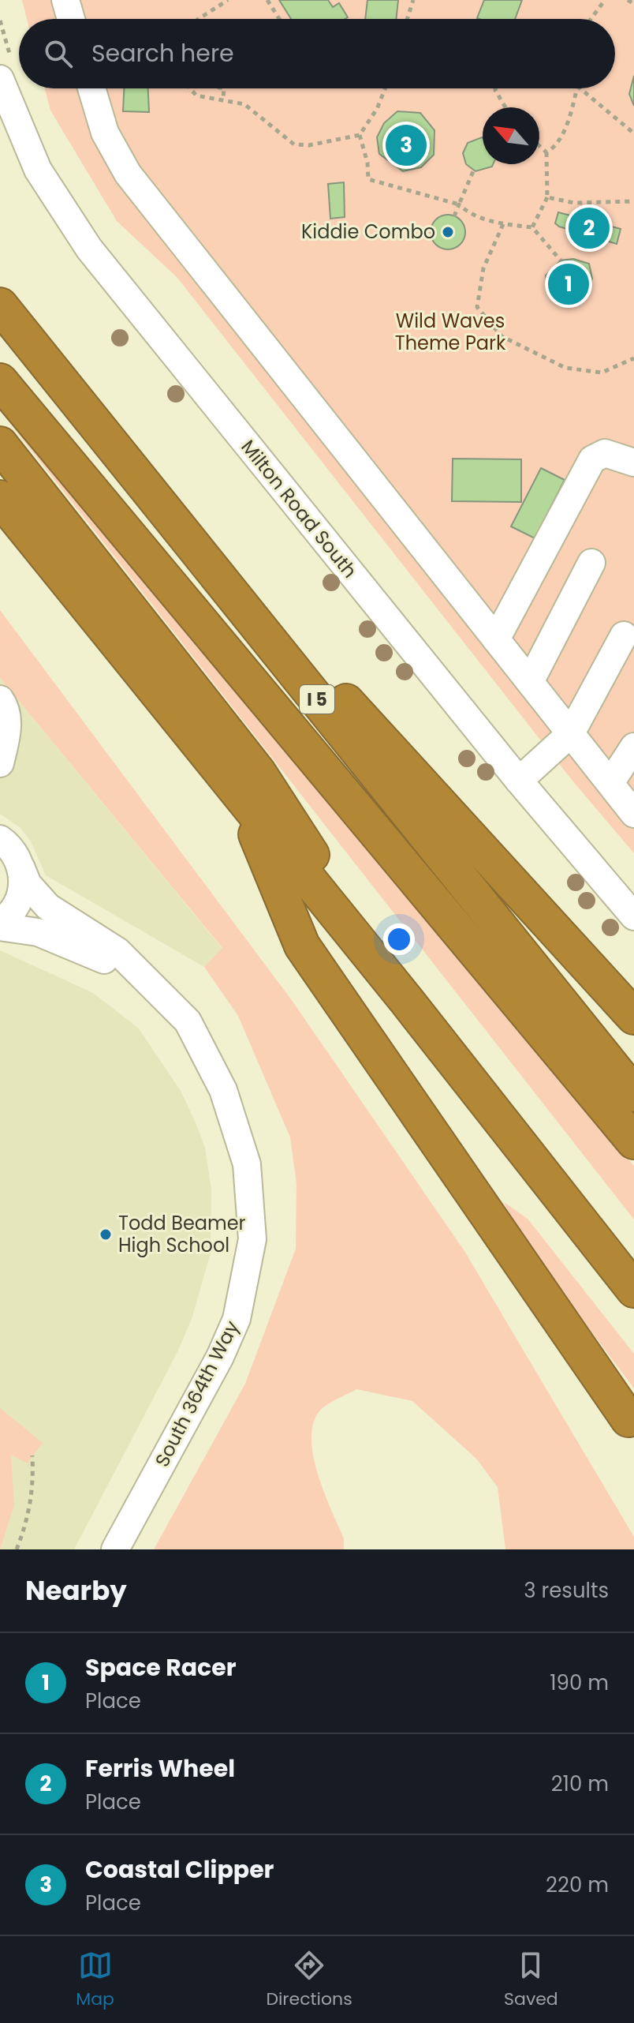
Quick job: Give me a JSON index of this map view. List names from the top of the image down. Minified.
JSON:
{"streets":{"highway":["I 5"],"street":["Milton Road South","South 364th Way"]},"parks":["Wild Waves Theme Park"],"places":["Kiddie Combo","Todd Beamer High School"],"north":"top left","page":{"search":"Search here","pins":["3","2","1"],"heading":["Nearby","3 results"],"list":[{"mark":"1","name":"Space Racer","note":"Place","value":"190 m"},{"mark":"2","name":"Ferris Wheel","note":"Place","value":"210 m"},{"mark":"3","name":"Coastal Clipper","note":"Place","value":"220 m"}],"nav":["Map","Directions","Saved"]}}
